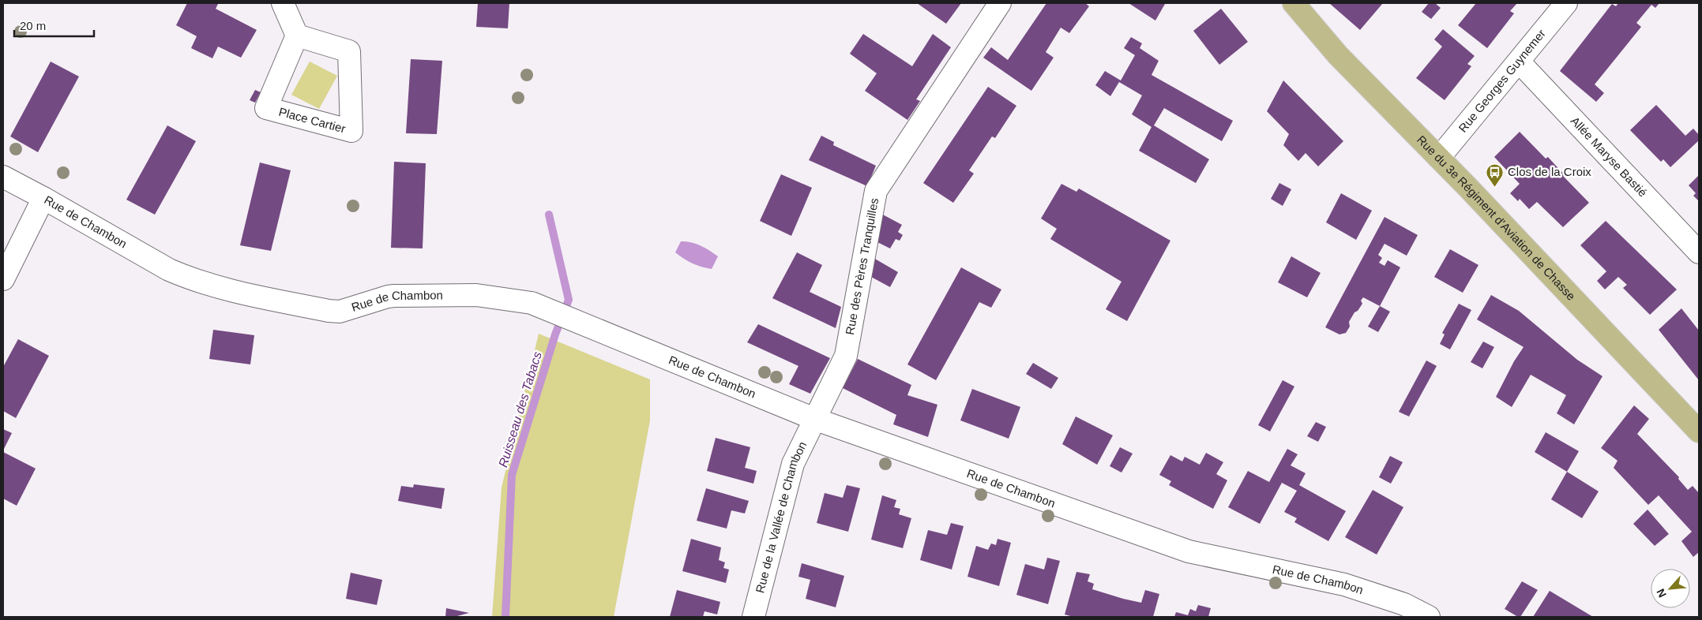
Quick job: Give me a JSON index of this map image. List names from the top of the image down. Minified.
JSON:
{"streets":{"main road":["Rue du 3e Régiment d'Aviation de Chasse"],"street":["Rue Georges Guynemer","Place Cartier","Allée Maryse Bastié","Rue de Chambon","Rue des Pères Tranquilles","Rue de la Vallée de Chambon"]},"crossings":[["Rue Georges Guynemer","Allée Maryse Bastié"],["Rue Georges Guynemer","Rue du 3e Régiment d'Aviation de Chasse"],["Rue de Chambon","Rue des Pères Tranquilles"],["Rue de Chambon","Rue de la Vallée de Chambon"],["Rue des Pères Tranquilles","Rue de la Vallée de Chambon"]],"water":["Ruisseau des Tabacs"],"places":{"bus stop":["Clos de la Croix"]},"scale_bar":"20 m","north":"bottom left"}
